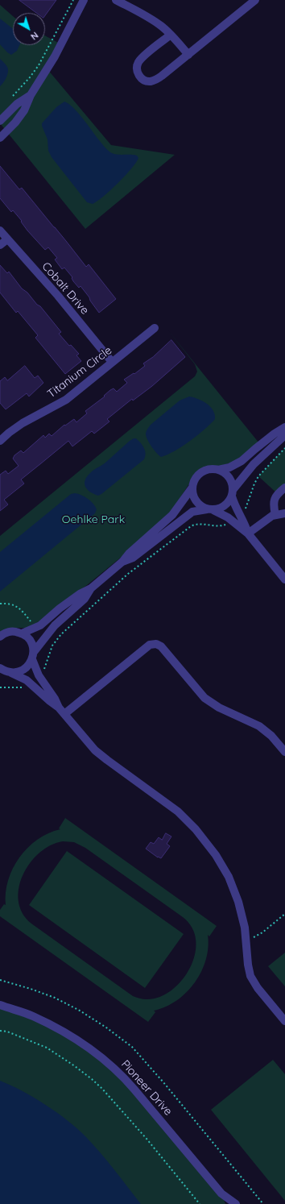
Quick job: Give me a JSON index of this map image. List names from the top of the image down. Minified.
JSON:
{"streets":{"street":["Cobalt Drive","Titanium Circle","Pioneer Drive"]},"crossings":[["Cobalt Drive","Titanium Circle"]],"parks":["Oehlke Park"],"north":"bottom right"}
